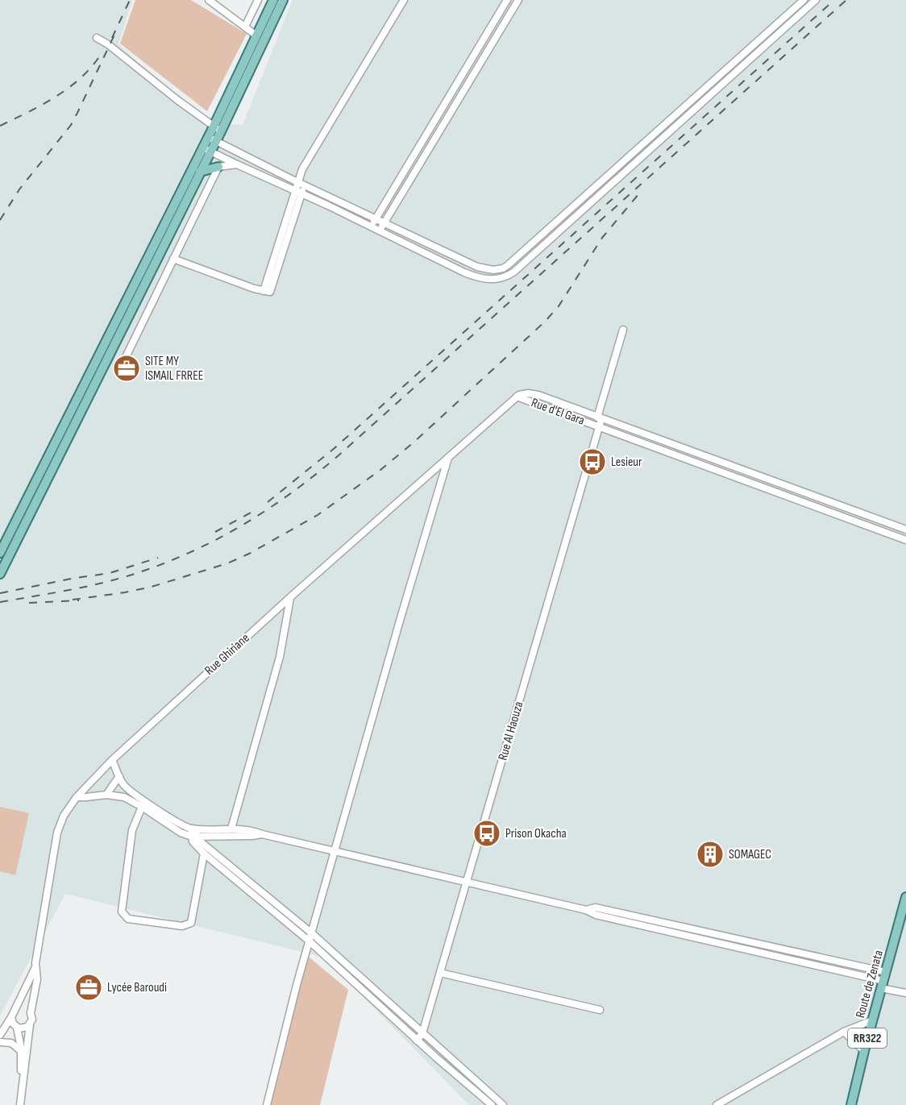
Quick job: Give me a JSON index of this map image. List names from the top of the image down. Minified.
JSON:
{"streets":{"main road":["Route de Zenata","RR322"],"street":["Rue d'El Gara","Rue Ghiriane","Rue Al Haouza"]},"crossings":[["Rue d'El Gara","Rue Ghiriane"],["Rue d'El Gara","Rue Al Haouza"]],"places":{"office":["SITE MY ISMAIL FRREE","Lycée Baroudi"],"bus stop":["Lesieur","Prison Okacha"],"building":["SOMAGEC"]}}
